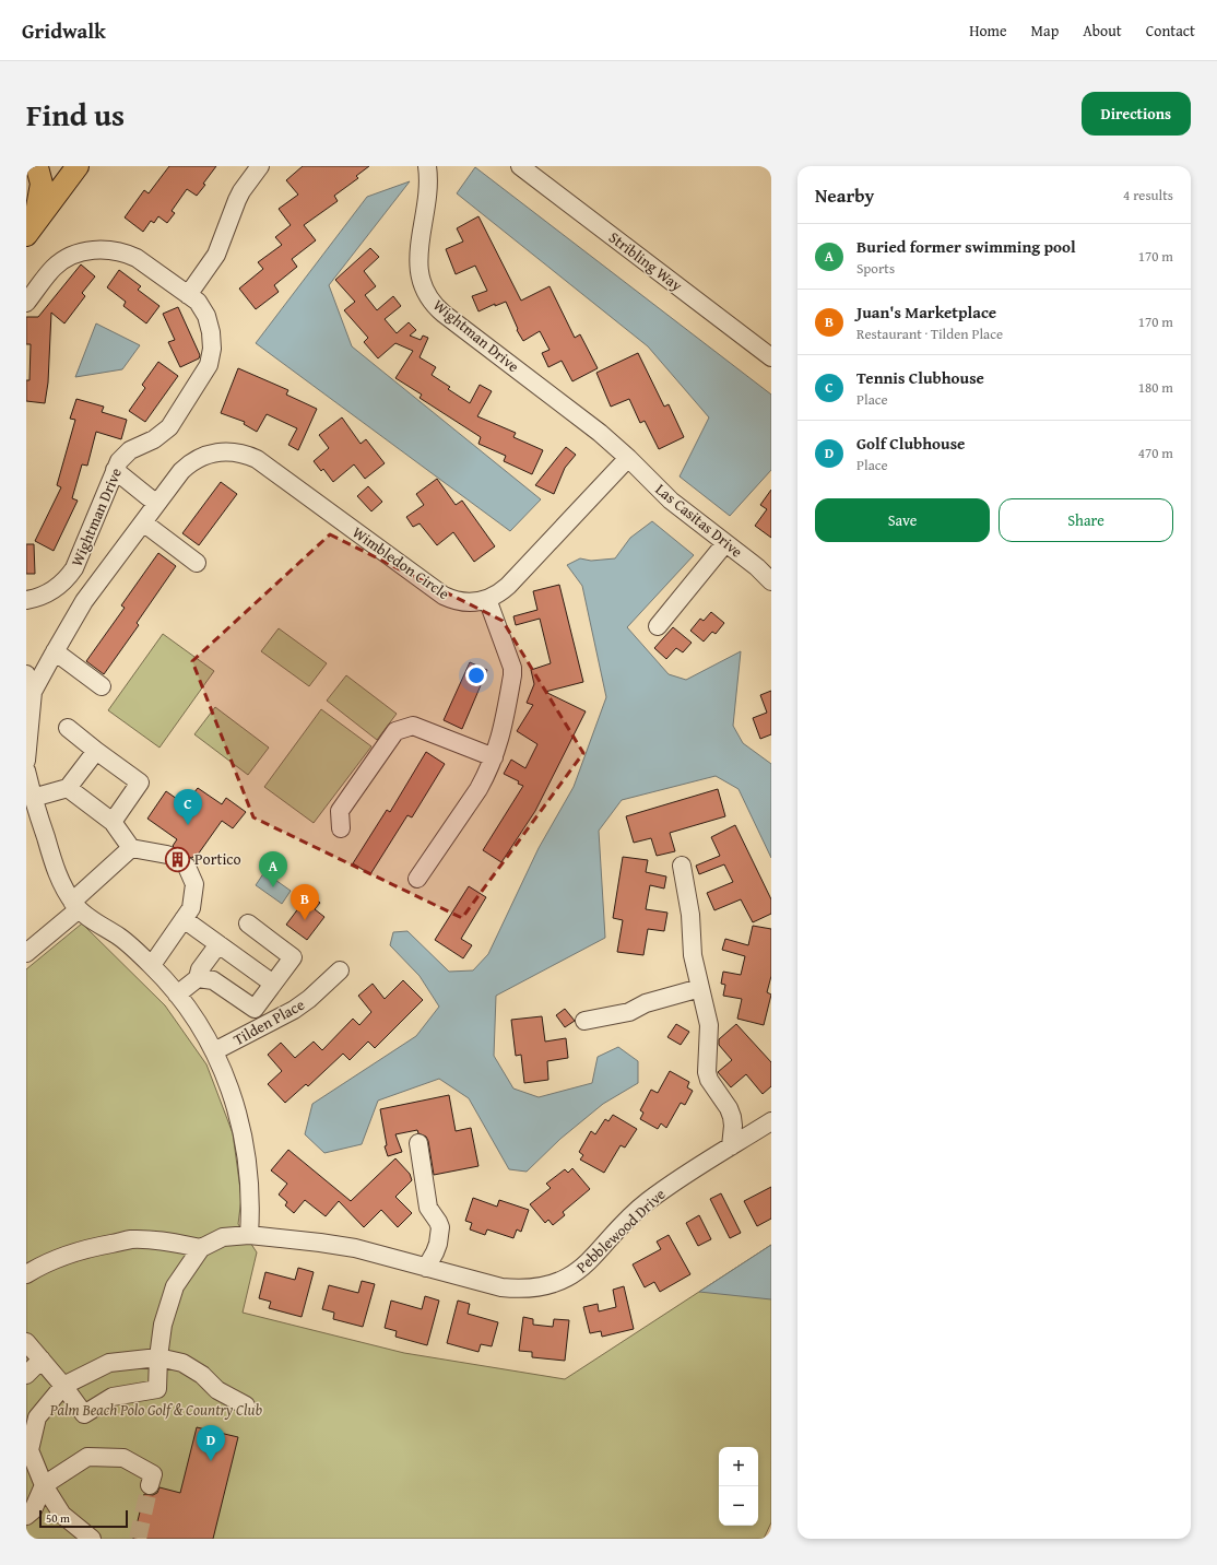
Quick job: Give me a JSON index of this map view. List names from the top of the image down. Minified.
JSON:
{"streets":{"street":["Stribling Way","Wightman Drive","Las Casitas Drive","Wimbledon Circle","Tilden Place","Pebblewood Drive"]},"crossings":[["Wightman Drive","Las Casitas Drive"],["Wightman Drive","Wimbledon Circle"],["Las Casitas Drive","Wimbledon Circle"]],"parks":["Palm Beach Polo Golf & Country Club"],"places":{"building":["Portico"]},"scale_bar":"50 m","page":{"header":"Gridwalk","nav":["Home","Map","About","Contact"],"title":"Find us","buttons":["Directions",["Save","Share"]],"heading":["Nearby","4 results"],"list":[{"mark":"A","name":"Buried former swimming pool","note":"Sports","value":"170 m"},{"mark":"B","name":"Juan's Marketplace","note":"Restaurant · Tilden Place","value":"170 m"},{"mark":"C","name":"Tennis Clubhouse","note":"Place","value":"180 m"},{"mark":"D","name":"Golf Clubhouse","note":"Place","value":"470 m"}],"pins":["C","A","B","D"],"map_buttons":["+","−"],"scale":"50 m"}}
